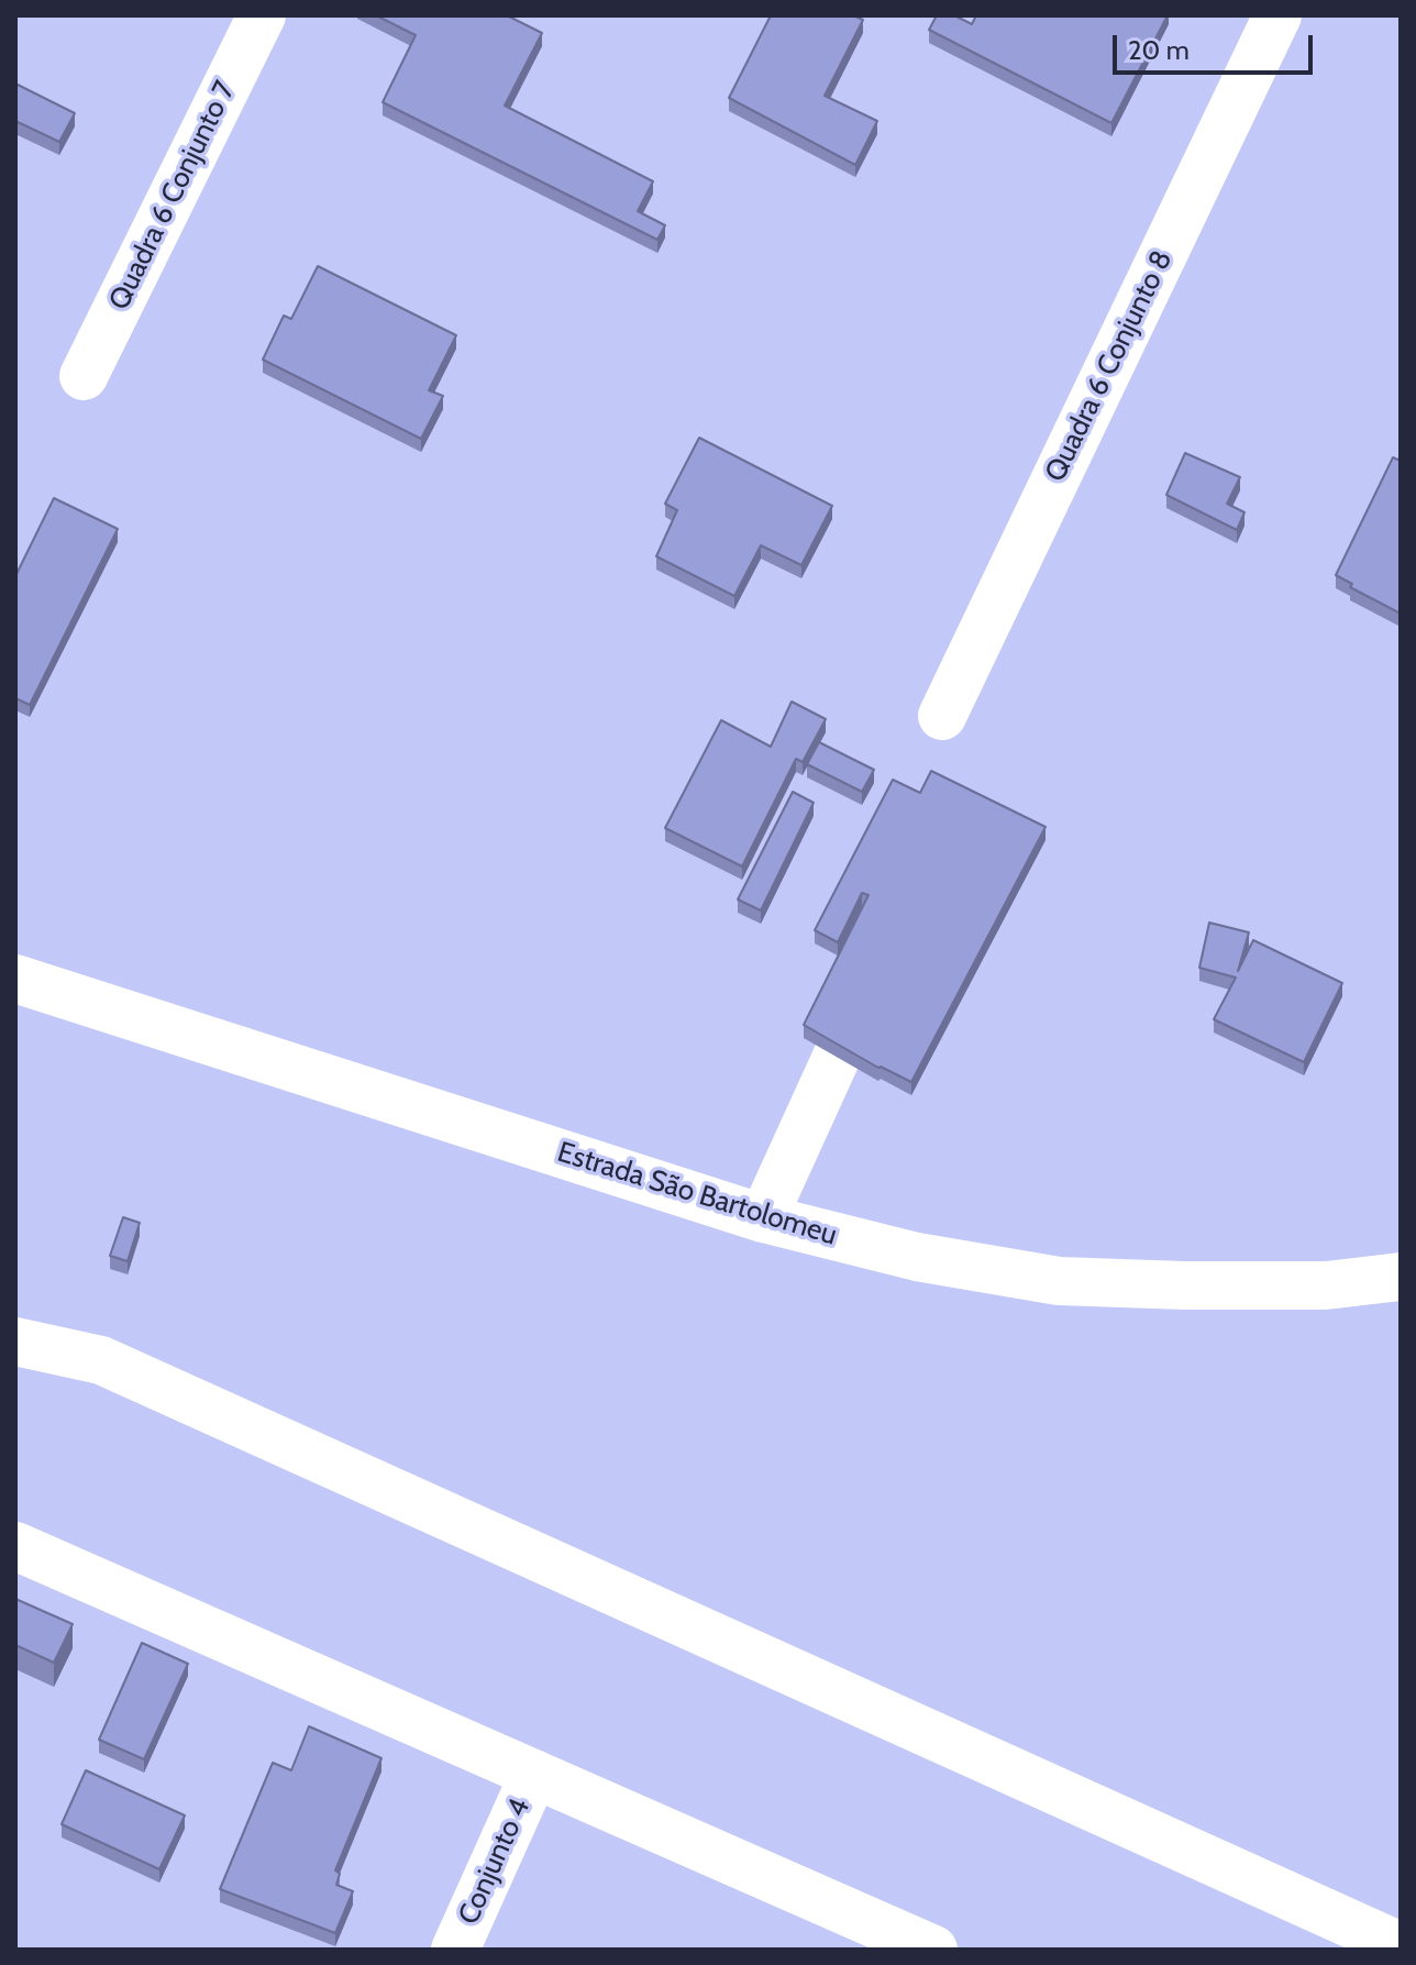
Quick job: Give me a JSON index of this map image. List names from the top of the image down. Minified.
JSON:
{"streets":{"street":["Quadra 6 Conjunto 7","Quadra 6 Conjunto 8","Estrada São Bartolomeu","Conjunto 4"]},"scale_bar":"20 m"}
